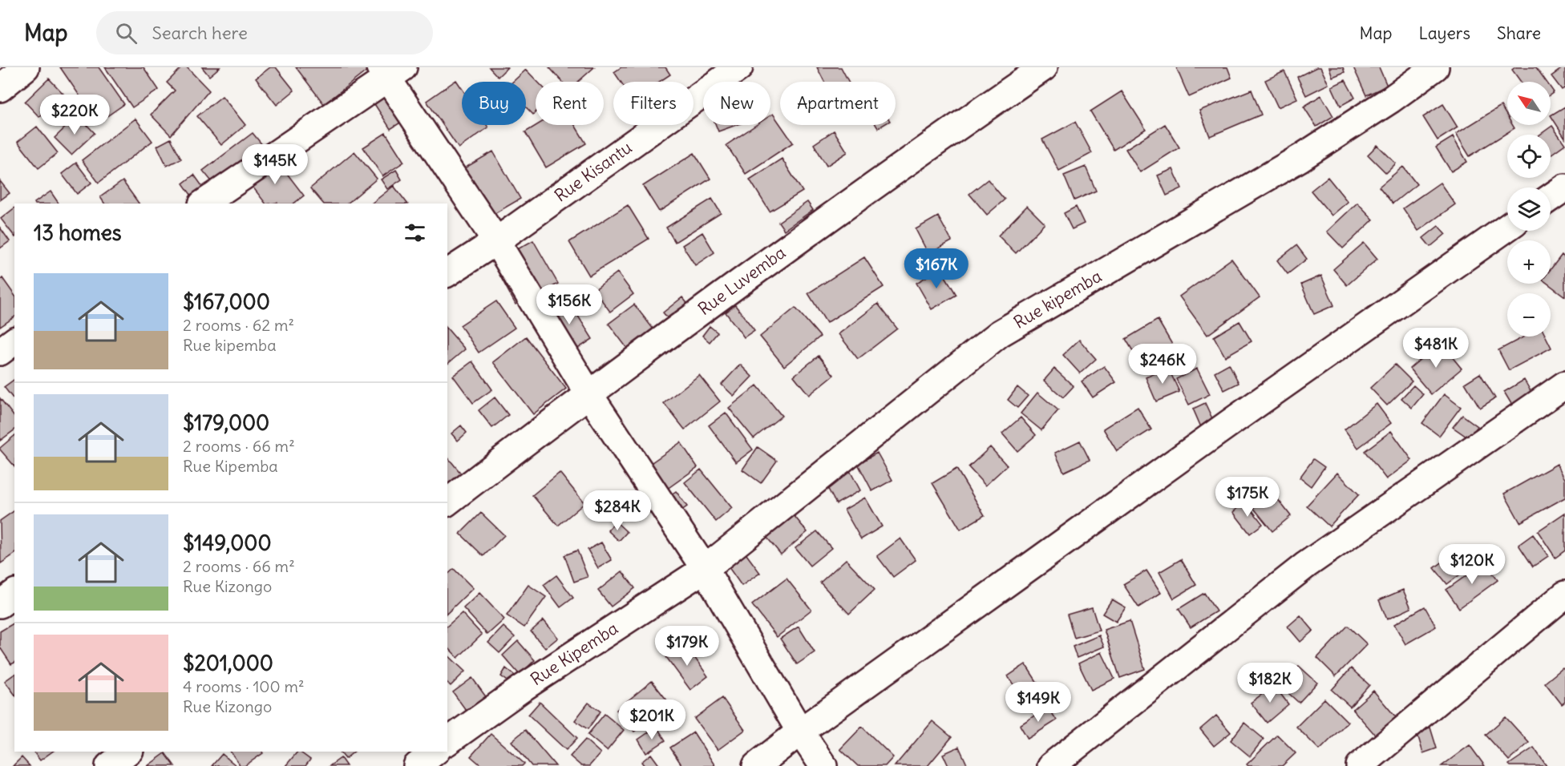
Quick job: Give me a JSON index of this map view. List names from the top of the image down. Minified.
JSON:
{"streets":{"street":["Rue Kisantu","Rue Luvemba","Rue kipemba","Rue Kipemba"]},"crossings":[["Rue kipemba","Rue Kipemba"]],"north":"top left","page":{"header":"Map","search":"Search here","nav":["Map","Layers","Share"],"map_buttons":["+","−"],"chip":["Buy","Rent","Filters","New","Apartment"],"price":["$220K","$145K","$167K","$156K","$481K","$246K","$175K","$284K","$120K","$179K","$182K","$149K","$201K"],"heading":"13 homes","list":[{"name":"$167,000","note":"2 rooms · 62 m² · Rue kipemba"},{"name":"$179,000","note":"2 rooms · 66 m² · Rue Kipemba"},{"name":"$149,000","note":"2 rooms · 66 m² · Rue Kizongo"},{"name":"$201,000","note":"4 rooms · 100 m² · Rue Kizongo"}]}}
